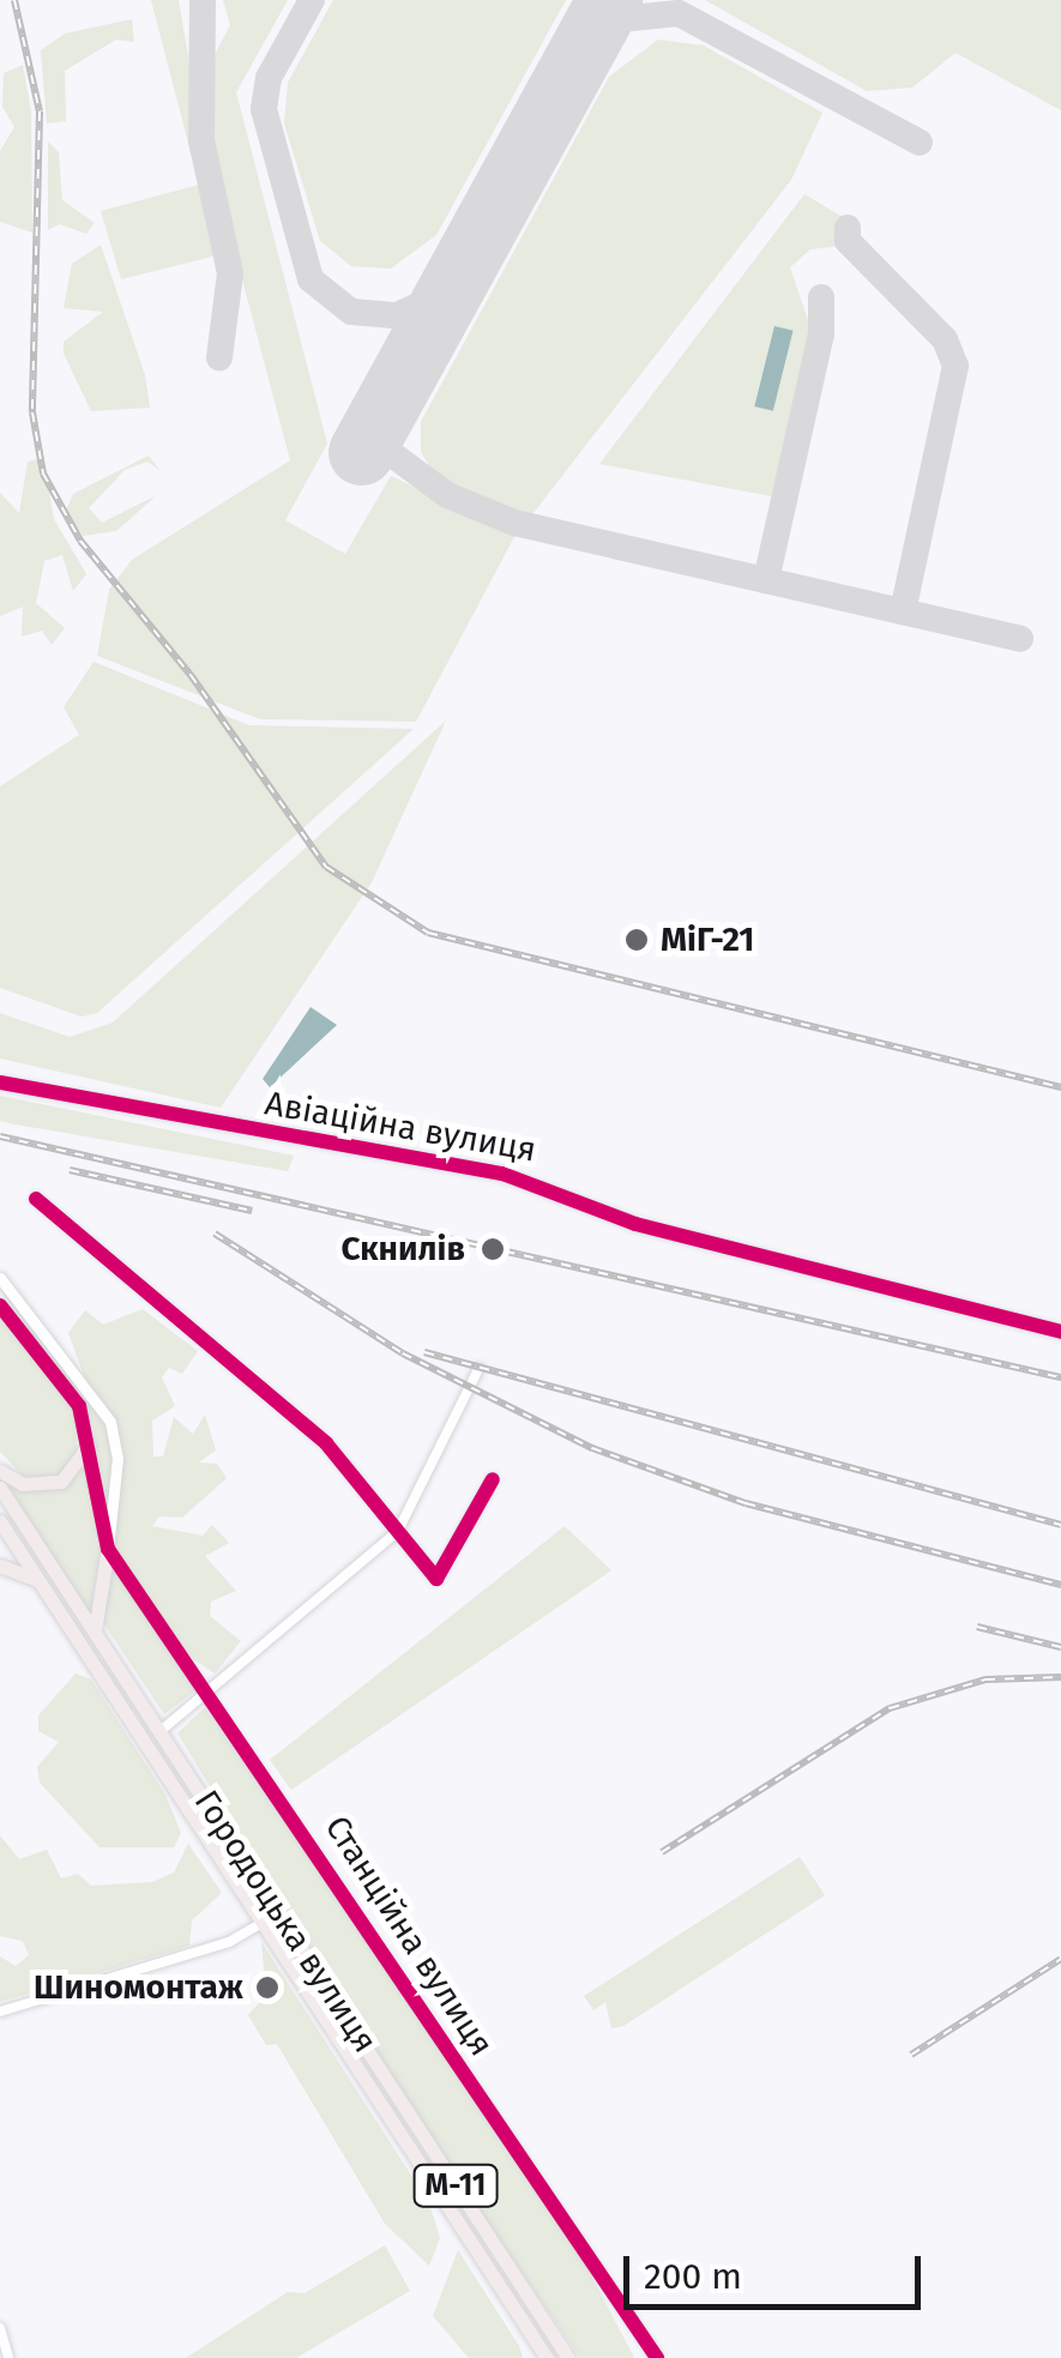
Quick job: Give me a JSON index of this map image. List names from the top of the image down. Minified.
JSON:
{"streets":{"main road":["Городоцька вулиця","М-11"],"street":["Авіаційна вулиця","Станційна вулиця"]},"places":["МіГ-21","Скнилів","Шиномонтаж"],"scale_bar":"200 m"}
